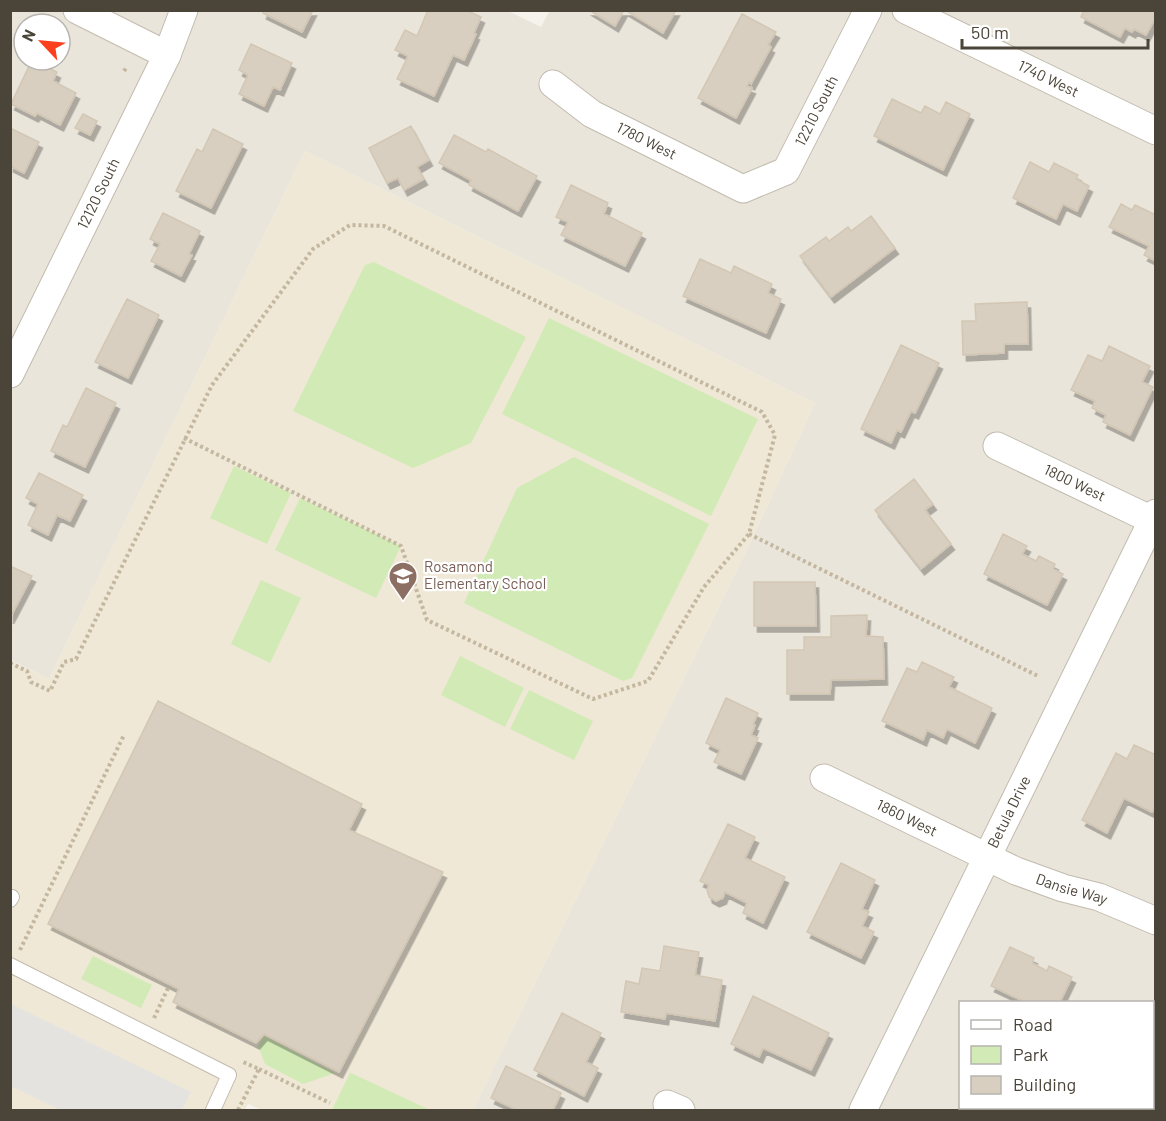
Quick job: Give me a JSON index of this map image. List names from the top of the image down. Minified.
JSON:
{"streets":{"street":["1740 West","12210 South","1780 West","12120 South","1800 West","Betula Drive","1860 West","Dansie Way"]},"crossings":[["12210 South","1780 West"],["1800 West","Betula Drive"],["Betula Drive","1860 West"],["Betula Drive","Dansie Way"],["1860 West","Dansie Way"]],"places":{"school or university":["Rosamond Elementary School"]},"legend":["Road","Park","Building"],"scale_bar":"50 m","north":"top left"}
